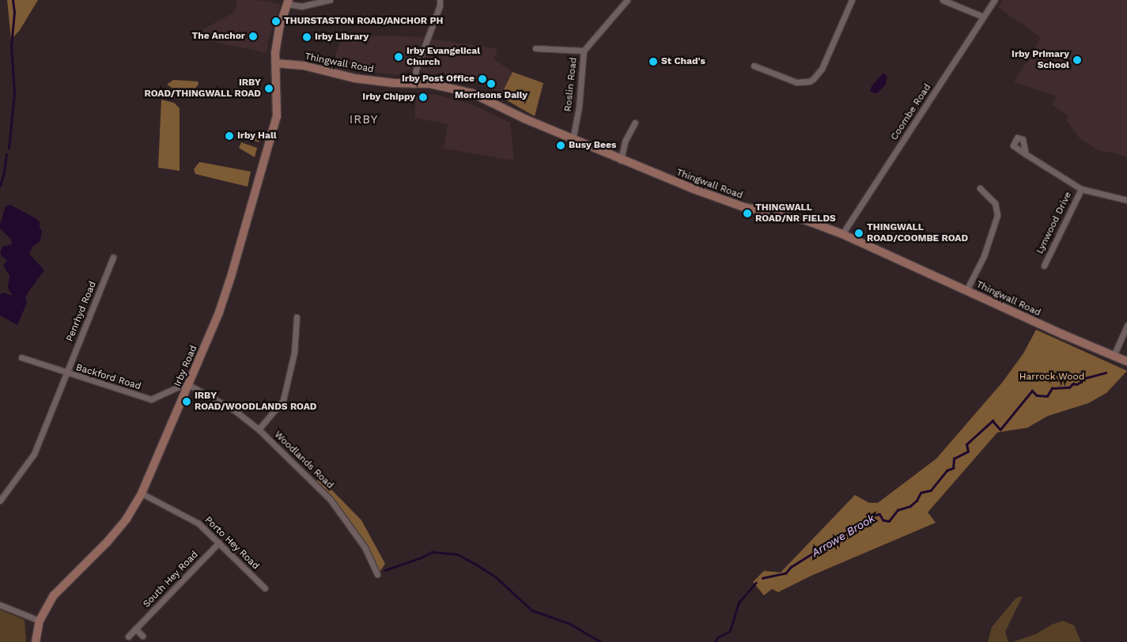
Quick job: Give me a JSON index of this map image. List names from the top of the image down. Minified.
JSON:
{"streets":{"street":["Thingwall Road","Roslin Road","Coombe Road","Lynwood Drive","Penrhyd Road","Irby Road","Backford Road","Woodlands Road","Porto Hey Road","South Hey Road"]},"crossings":[["Thingwall Road","Roslin Road"],["Thingwall Road","Coombe Road"],["Thingwall Road","Irby Road"],["Penrhyd Road","Backford Road"],["Irby Road","Backford Road"],["Irby Road","Woodlands Road"],["Irby Road","Porto Hey Road"],["Backford Road","Woodlands Road"],["Porto Hey Road","South Hey Road"]],"districts":["IRBY"],"water":["Arrowe Brook"],"parks":["Harrock Wood"],"places":["THURSTASTON ROAD/ANCHOR PH","The Anchor","Irby Library","Irby Evangelical Church","Irby Primary School","St Chad's","Irby Post Office","Morrisons Daily","IRBY ROAD/THINGWALL ROAD","Irby Chippy","Irby Hall","Busy Bees","THINGWALL ROAD/NR FIELDS","THINGWALL ROAD/COOMBE ROAD","IRBY ROAD/WOODLANDS ROAD"]}
